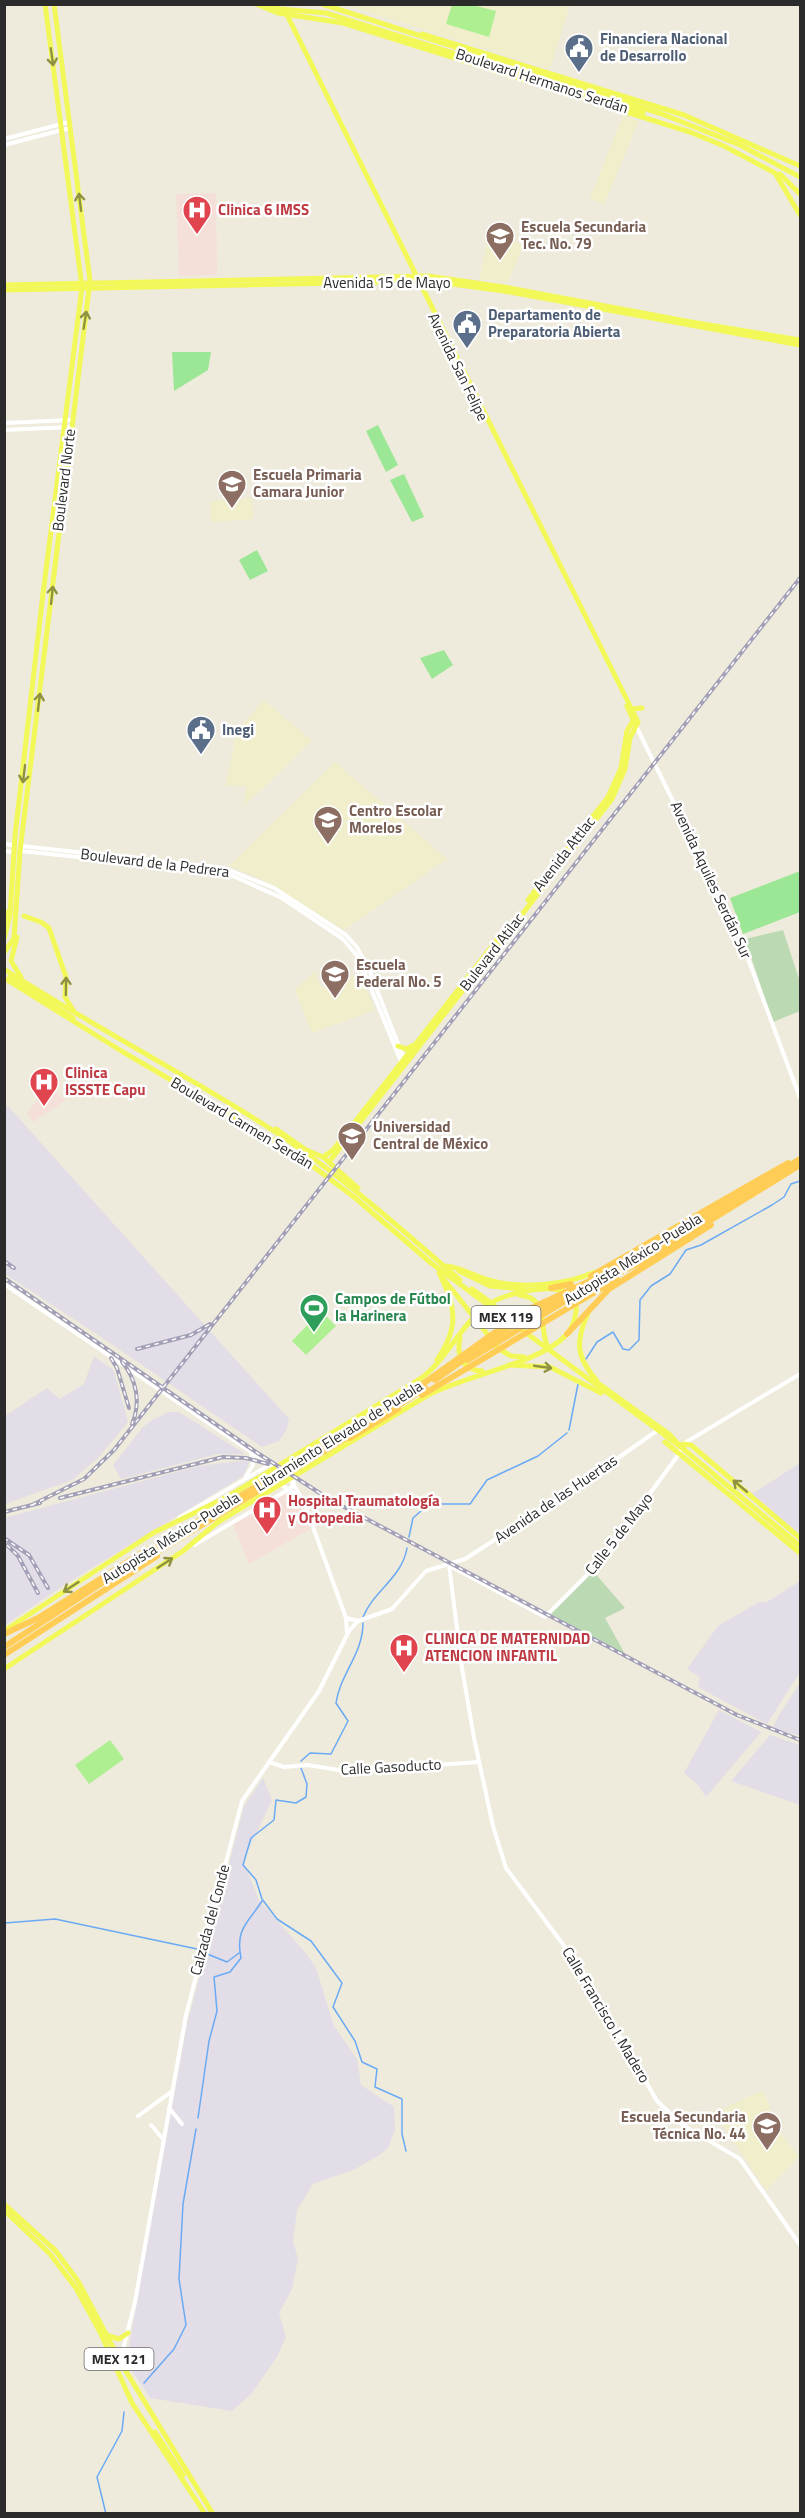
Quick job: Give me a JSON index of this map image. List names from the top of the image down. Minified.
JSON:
{"streets":{"highway":["Autopista México-Puebla","Libramiento Elevado de Puebla"],"main road":["Boulevard Hermanos Serdán","Avenida 15 de Mayo","Avenida San Felipe","Boulevard Norte","Avenida Attlac","Bulevard Atilac","Boulevard Carmen Serdán","MEX 119","MEX 121"],"street":["Boulevard de la Pedrera","Avenida Aquiles Serdán Sur","Avenida de las Huertas","Calle 5 de Mayo","Calle Gasoducto","Calzada del Conde","Calle Francisco I. Madero"]},"crossings":[["Boulevard Hermanos Serdán","Avenida San Felipe"],["Avenida 15 de Mayo","Avenida San Felipe"],["Avenida 15 de Mayo","Boulevard Norte"],["Avenida San Felipe","Avenida Attlac"],["Avenida San Felipe","Avenida Aquiles Serdán Sur"],["Avenida San Felipe","Bulevard Atilac"],["Boulevard Norte","Boulevard de la Pedrera"],["Avenida Attlac","Boulevard de la Pedrera"],["Avenida Attlac","Avenida Aquiles Serdán Sur"],["Avenida Attlac","Bulevard Atilac"],["Boulevard de la Pedrera","Bulevard Atilac"],["Avenida Aquiles Serdán Sur","Bulevard Atilac"],["Autopista México-Puebla","Libramiento Elevado de Puebla"],["MEX 119","Avenida de las Huertas"],["MEX 119","Calle 5 de Mayo"],["Avenida de las Huertas","Calle 5 de Mayo"],["Avenida de las Huertas","Calle Francisco I. Madero"],["Calle 5 de Mayo","Calle Francisco I. Madero"],["Calle Gasoducto","Calzada del Conde"],["Calle Gasoducto","Calle Francisco I. Madero"],["Calzada del Conde","MEX 121"]],"places":{"public building":["Financiera Nacional de Desarrollo","Departamento de Preparatoria Abierta","Inegi"],"hospital":["Clinica 6 IMSS","Clinica ISSSTE Capu","Hospital Traumatología y Ortopedia","CLINICA DE MATERNIDAD ATENCION INFANTIL"],"school or university":["Escuela Secundaria Tec. No. 79","Escuela Primaria Camara Junior","Centro Escolar Morelos","Escuela Federal No. 5","Universidad Central de México","Escuela Secundaria Técnica No. 44"],"sports":["Campos de Fútbol la Harinera"]}}
